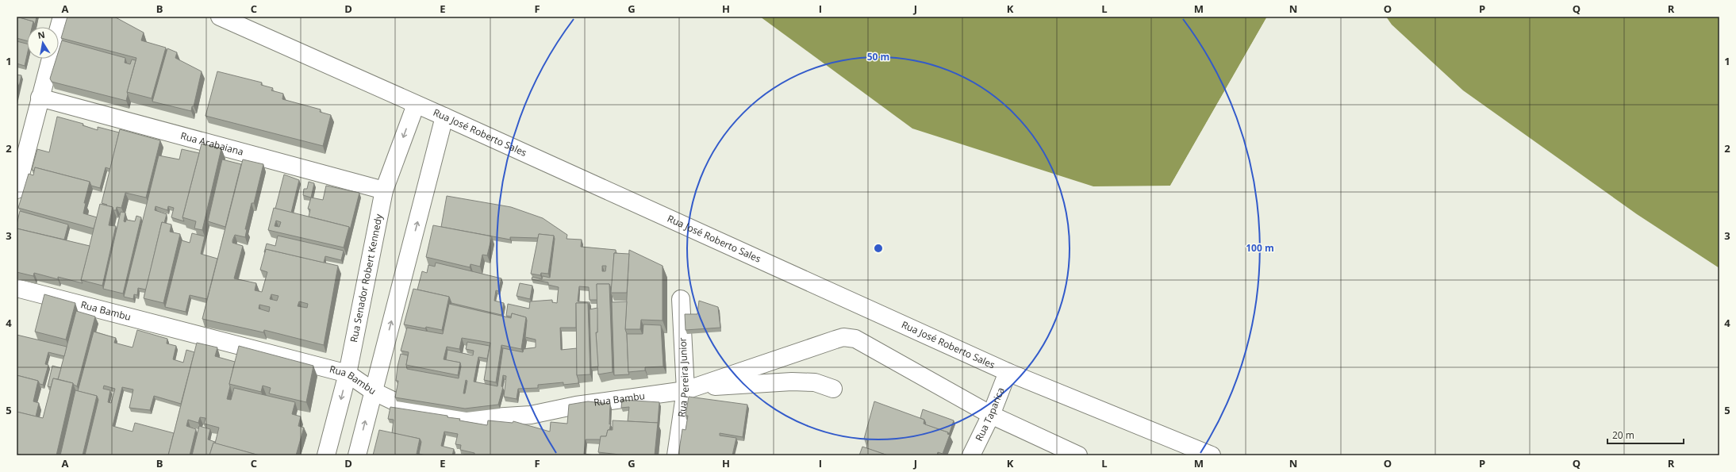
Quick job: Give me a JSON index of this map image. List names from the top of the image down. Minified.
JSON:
{"streets":{"street":["Rua José Roberto Sales","Rua Arabaiana","Rua Senador Robert Kennedy","Rua Bambu","Rua Pereira Junior","Rua Taparica"]},"crossings":[["Rua José Roberto Sales","Rua Senador Robert Kennedy"],["Rua José Roberto Sales","Rua Taparica"],["Rua Arabaiana","Rua Senador Robert Kennedy"],["Rua Senador Robert Kennedy","Rua Bambu"],["Rua Bambu","Rua Pereira Junior"],["Rua Bambu","Rua Taparica"]],"scale_bar":"20 m","north":"top","grid":{"columns":["A","B","C","D","E","F","G","H","I","J","K","L","M","N","O","P","Q","R"],"rows":["1","2","3","4","5"]},"rings":["50 m","100 m"]}
